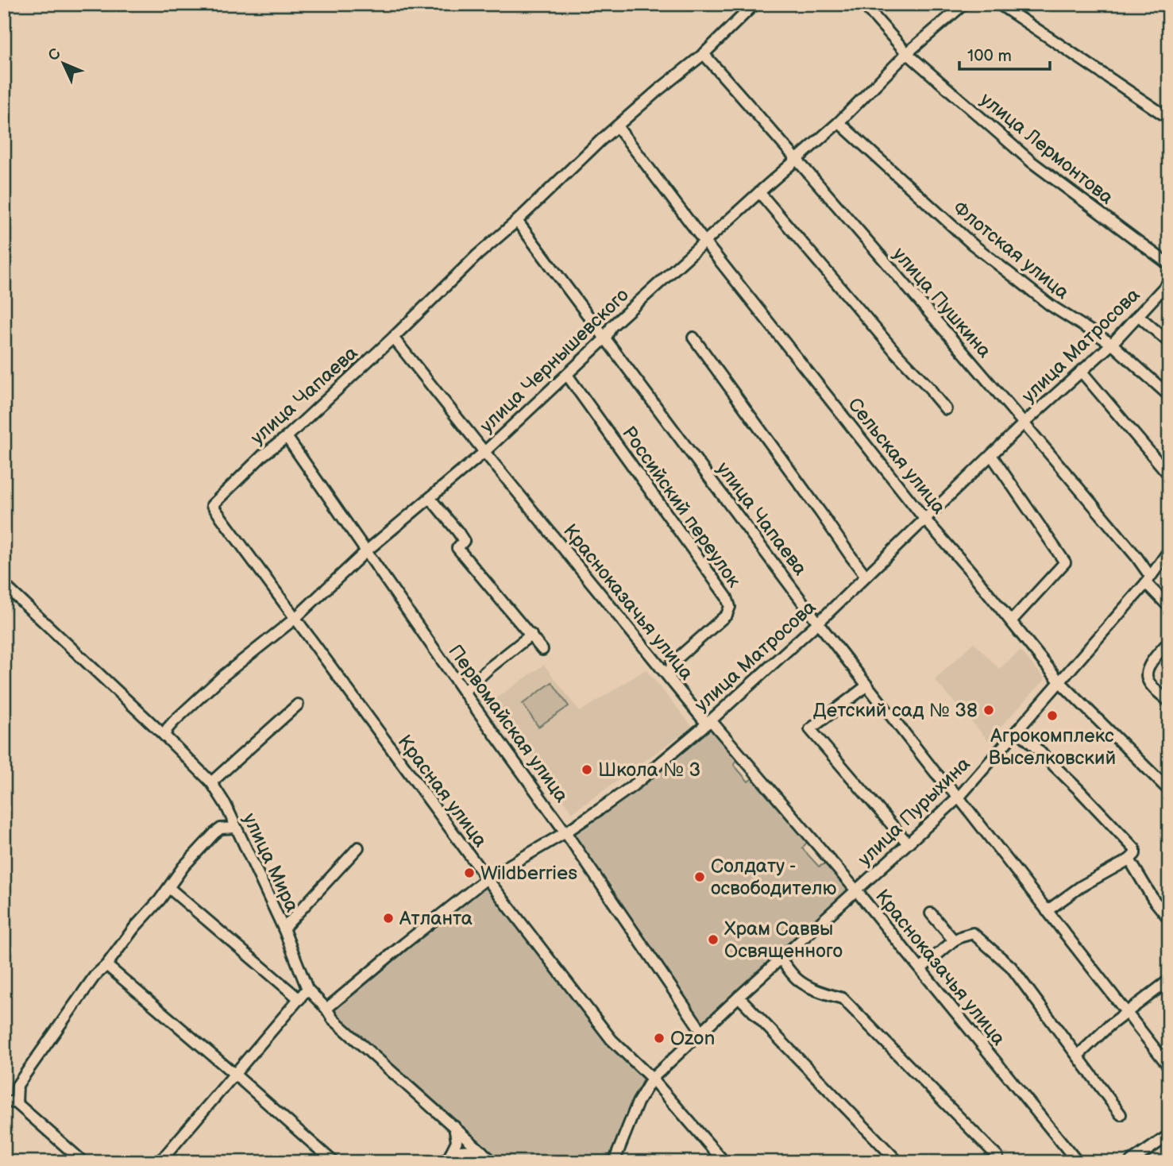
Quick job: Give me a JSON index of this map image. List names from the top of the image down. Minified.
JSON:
{"streets":{"street":["улица Лермонтова","Флотская улица","улица Пушкина","улица Матросова","улица Чернышевского","улица Чапаева","Сельская улица","Российский переулок","Красноказачья улица","Первомайская улица","Красная улица","улица Пурыхина","улица Мира"]},"crossings":[["улица Лермонтова","улица Чернышевского"],["Флотская улица","улица Матросова"],["Флотская улица","улица Чернышевского"],["улица Пушкина","улица Матросова"],["улица Пушкина","улица Чернышевского"],["улица Пушкина","улица Чапаева"],["улица Пушкина","улица Пурыхина"],["улица Матросова","улица Чапаева"],["улица Матросова","Сельская улица"],["улица Матросова","Красноказачья улица"],["улица Матросова","Первомайская улица"],["улица Матросова","Красная улица"],["улица Матросова","улица Мира"],["улица Чернышевского","улица Чапаева"],["улица Чернышевского","Сельская улица"],["улица Чернышевского","Российский переулок"],["улица Чернышевского","Красноказачья улица"],["улица Чернышевского","Первомайская улица"],["улица Чернышевского","Красная улица"],["улица Чернышевского","улица Мира"],["улица Чапаева","Сельская улица"],["улица Чапаева","Красноказачья улица"],["улица Чапаева","Первомайская улица"],["улица Чапаева","Красная улица"],["улица Чапаева","улица Пурыхина"],["Сельская улица","улица Пурыхина"],["Российский переулок","Красноказачья улица"],["Красноказачья улица","улица Пурыхина"],["Первомайская улица","улица Пурыхина"],["Красная улица","улица Пурыхина"]],"places":["Детский сад № 38","Агрокомплекс Выселковский","Школа № 3","Wildberries","Солдату - освободителю","Атланта","Храм Саввы Освященного","Ozon"],"scale_bar":"100 m","north":"top left"}
